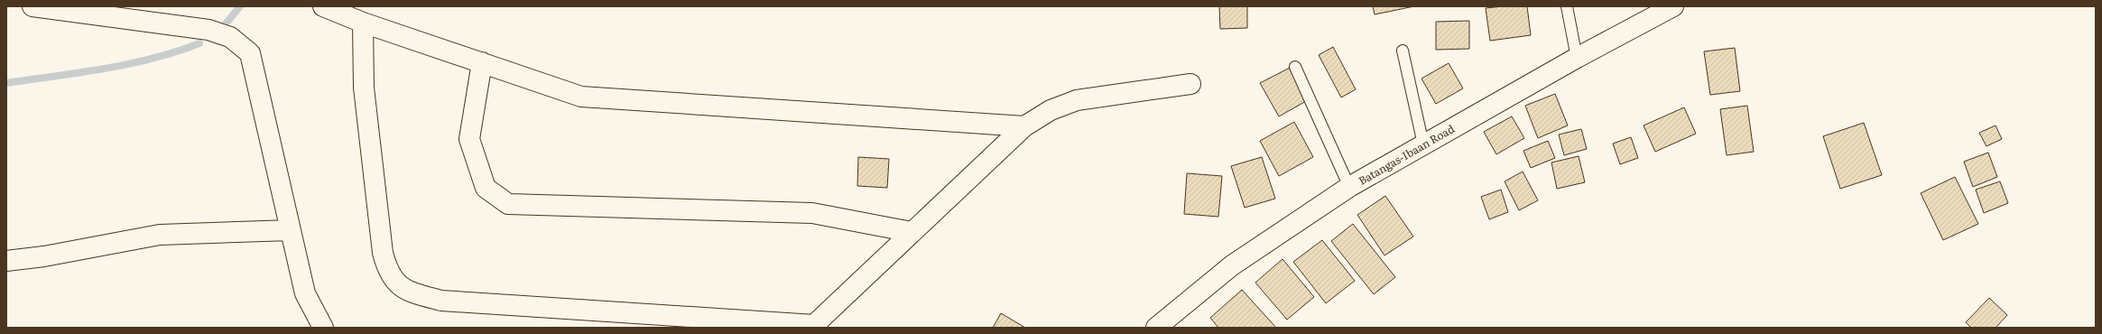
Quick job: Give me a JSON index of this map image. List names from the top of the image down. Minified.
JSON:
{"streets":{"street":["Batangas-Ibaan Road"]}}
